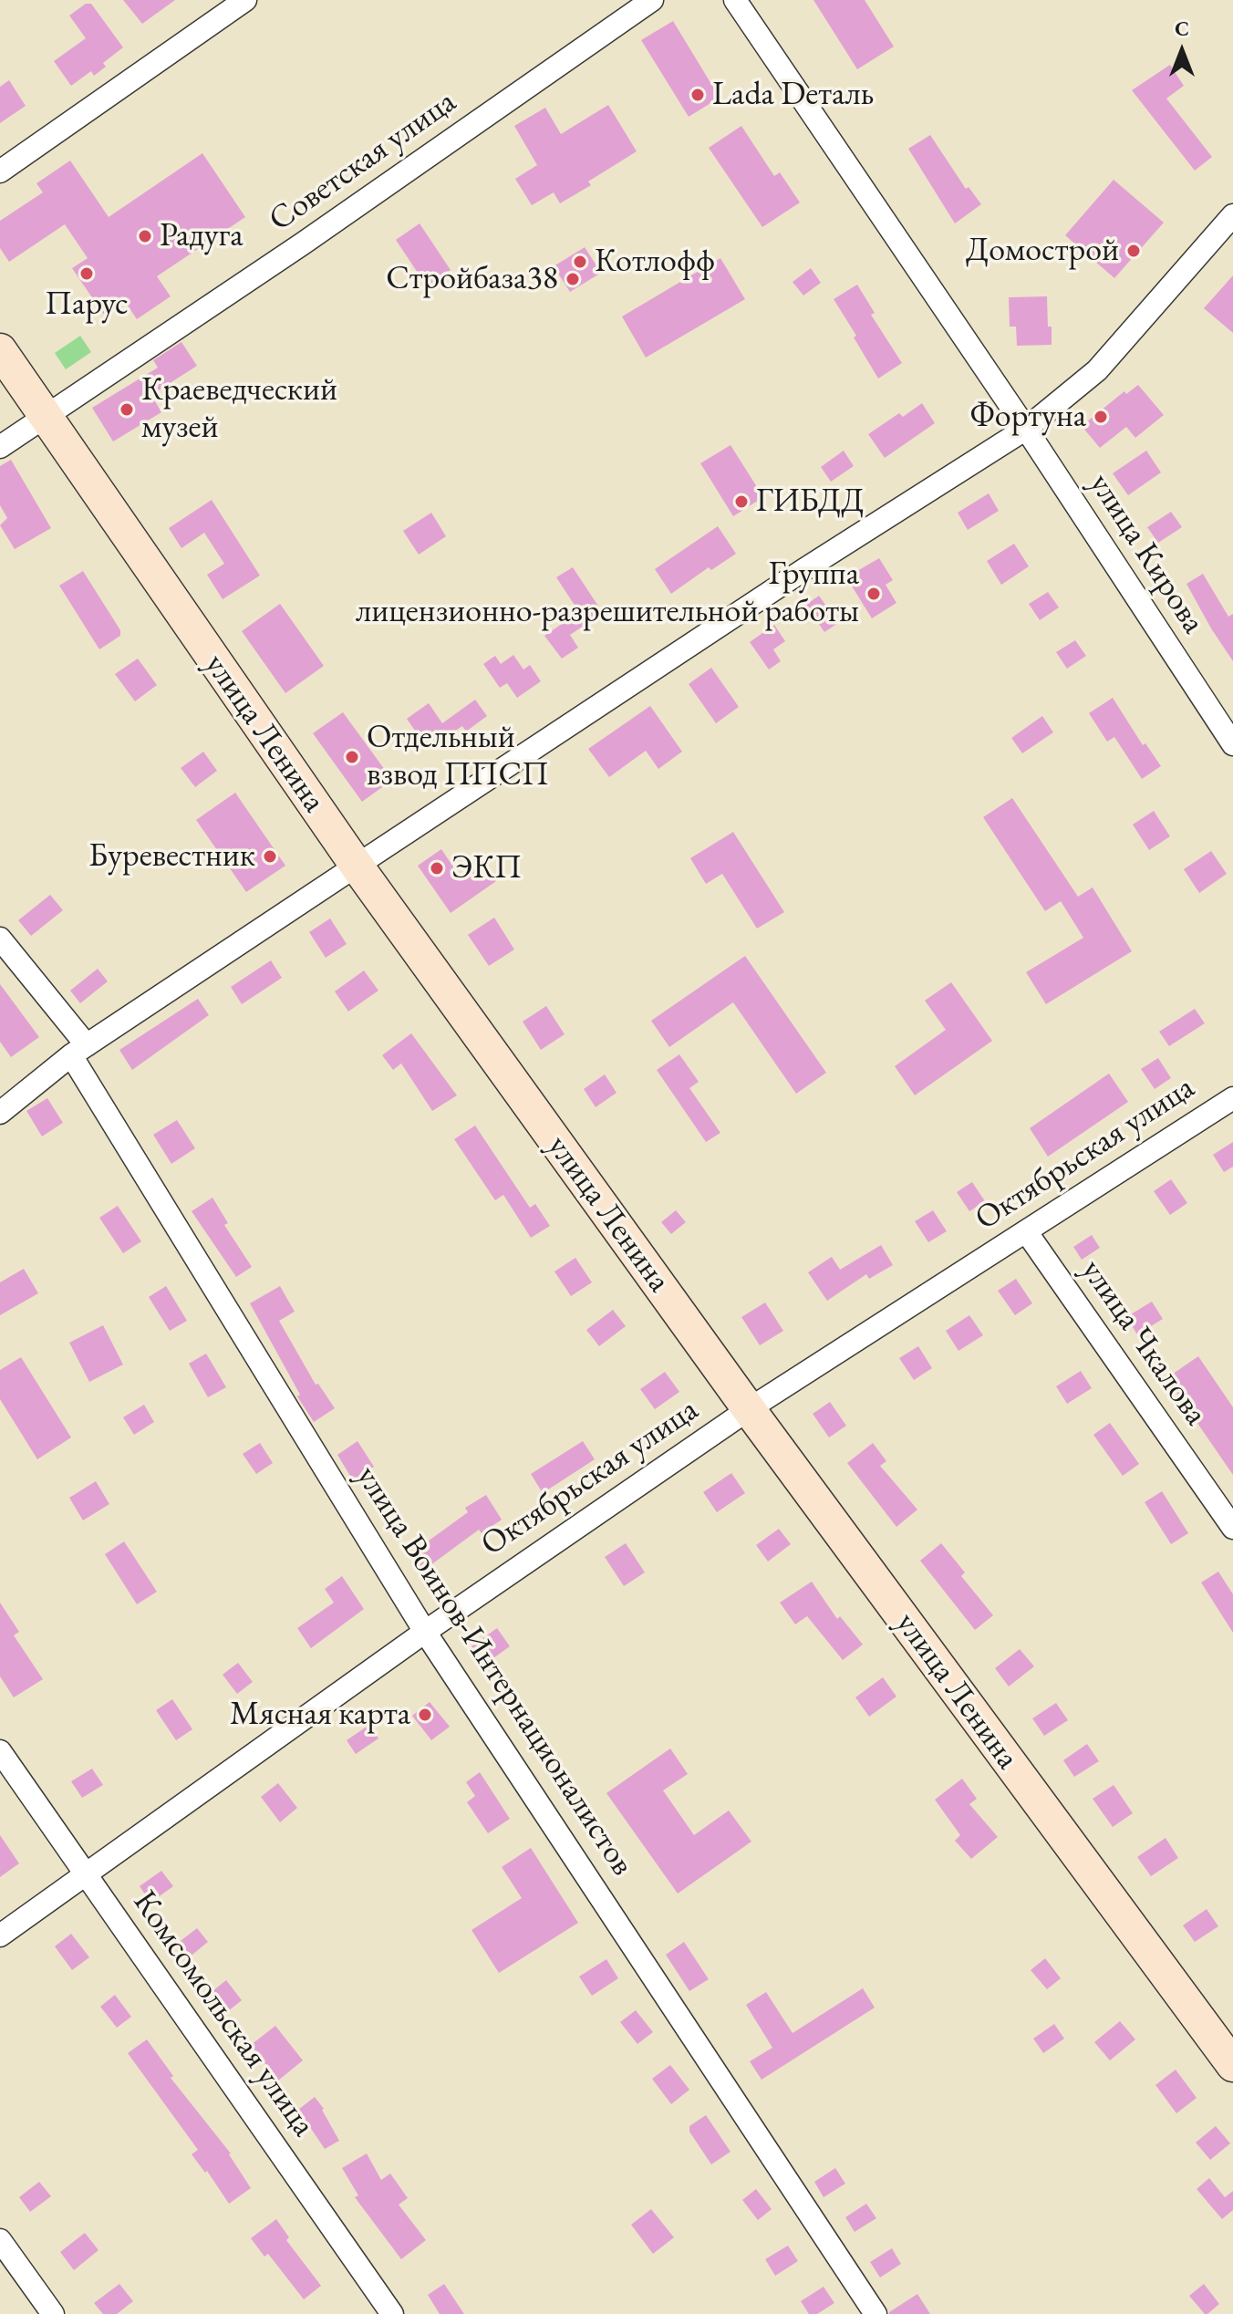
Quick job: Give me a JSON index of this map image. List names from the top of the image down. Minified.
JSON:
{"streets":{"main road":["улица Ленина"],"street":["Советская улица","улица Кирова","Октябрьская улица","улица Чкалова","улица Воинов-Интернационалистов","Комсомольская улица"]},"crossings":[["Советская улица","улица Ленина"],["улица Ленина","Октябрьская улица"],["Октябрьская улица","улица Чкалова"],["Октябрьская улица","улица Воинов-Интернационалистов"],["Октябрьская улица","Комсомольская улица"]],"places":["Lada Dеталь","Радуга","Домострой","Котлофф","Парус","Стройбаза38","Краеведческий музей","Фортуна","ГИБДД","Группа лицензионно-разрешительной работы","Отдельный взвод ППСП","Буревестник","ЭКП","Мясная карта"],"north":"top"}
